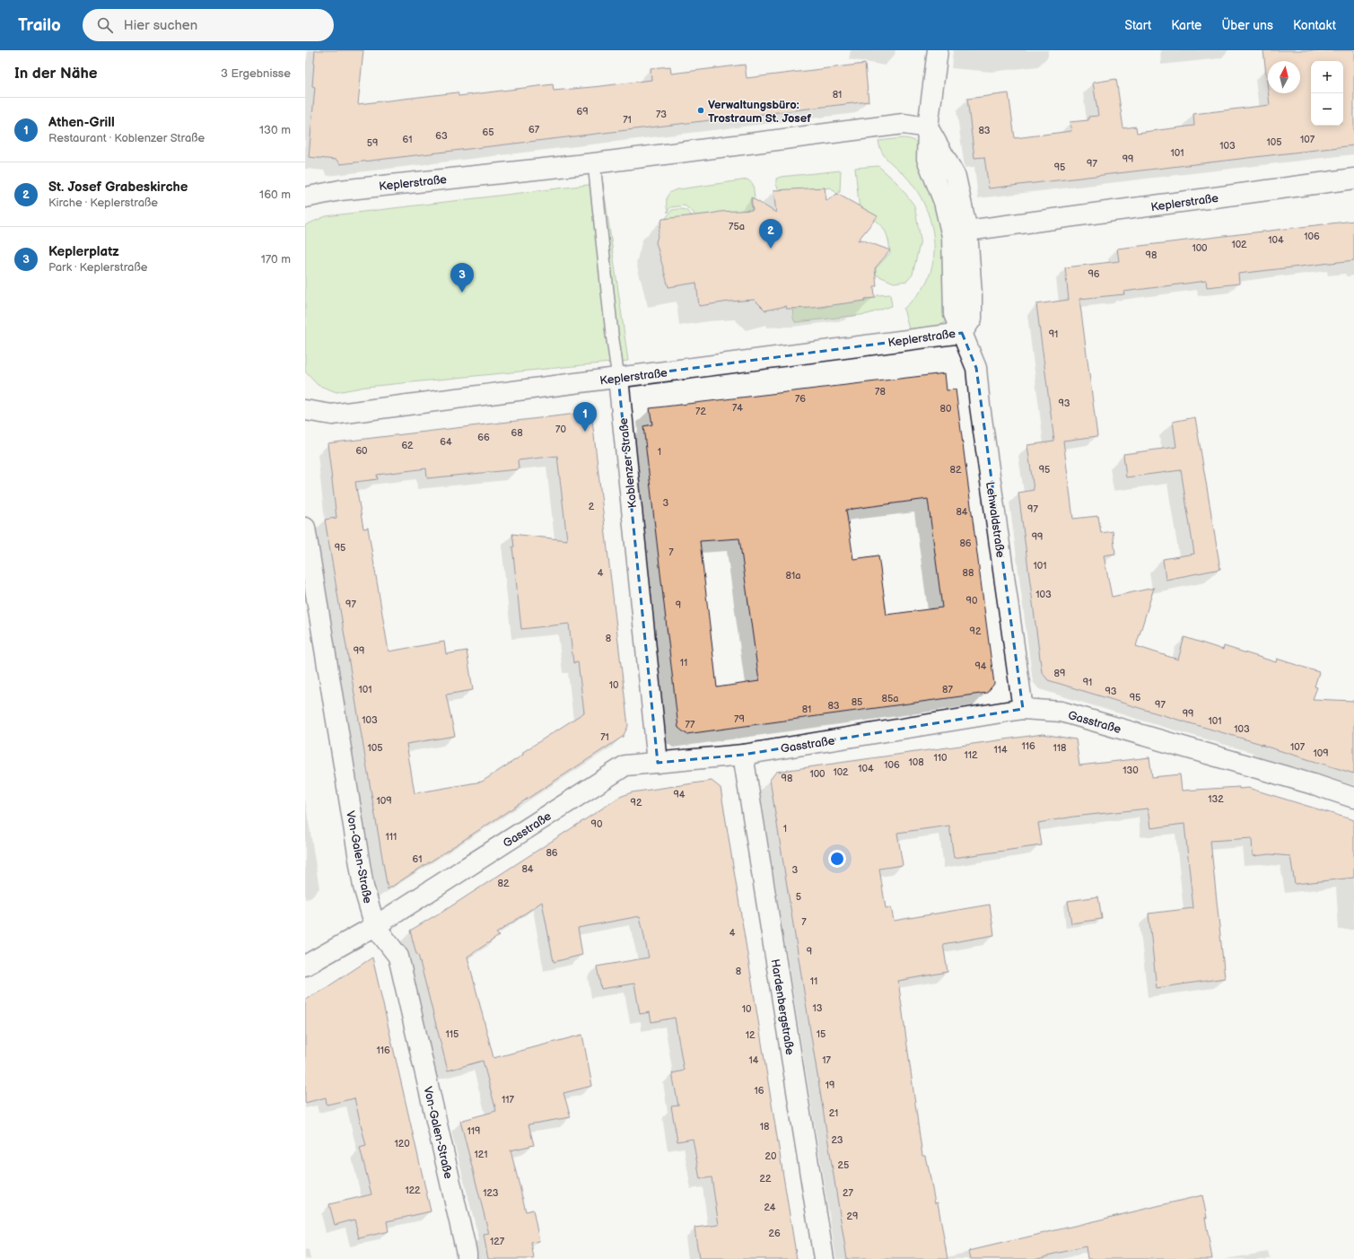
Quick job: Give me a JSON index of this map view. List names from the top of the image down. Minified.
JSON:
{"streets":{"street":["Keplerstraße","Koblenzer Straße","Lehwaldstraße","Gasstraße","Von-Galen-Straße","Hardenbergstraße"]},"crossings":[["Keplerstraße","Koblenzer Straße"],["Keplerstraße","Lehwaldstraße"],["Koblenzer Straße","Gasstraße"],["Lehwaldstraße","Gasstraße"],["Gasstraße","Von-Galen-Straße"],["Gasstraße","Hardenbergstraße"]],"places":["Verwaltungsbüro: Trostraum St. Josef"],"house_numbers":["81","69","73","71","67","83","65","63","61","107","105","59","103","101","99","97","95","75a","106","104","102","100","98","96","91","78","76","93","74","80","72","70","68","66","64","62","60","1","82","95","3","2","97","84","99","86","95","7","101","4","88","81a","103","90","97","9","92","8","99","11","94","89","91","10","101","87","93","95","85a","85","97","83","81","99","79","103","101","77","103","71","116","107","105","118","114","109","112","110","108","106","104","130","102","100","98","94","132","109","92","90","1","111","86","61","84","3","82","5","7","4","9","8","11","13","10","115","15","12","116","14","17","19","16","117","21","18","119","23","120","121","20","25","22","122","123","27","24","29","26","127"],"north":"top","page":{"header":"Trailo","search":"Hier suchen","nav":["Start","Karte","Über uns","Kontakt"],"heading":["In der Nähe","3 Ergebnisse"],"map_buttons":["+","−"],"list":[{"mark":"1","name":"Athen-Grill","note":"Restaurant · Koblenzer Straße","value":"130 m"},{"mark":"2","name":"St. Josef Grabeskirche","note":"Kirche · Keplerstraße","value":"160 m"},{"mark":"3","name":"Keplerplatz","note":"Park · Keplerstraße","value":"170 m"}],"pins":["2","3","1"]}}
